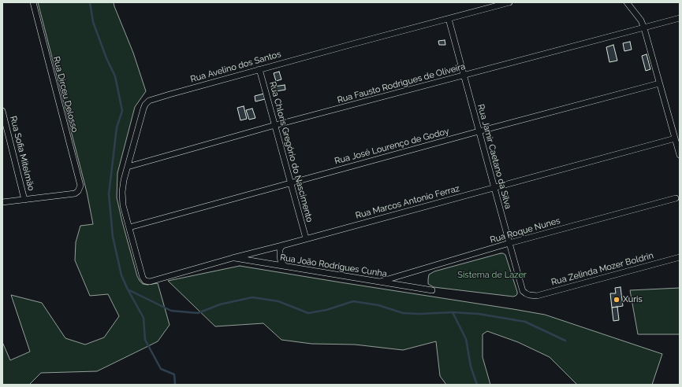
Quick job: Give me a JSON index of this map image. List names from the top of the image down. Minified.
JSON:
{"streets":{"street":["Rua Avelino dos Santos","Rua Fausto Rodrigues de Oliveira","Rua Dirceu Delosso","Rua José Lourenço de Godoy","Rua Chloris Gregório do Nascimento","Rua Sofia Mitelmão","Rua Jamir Caetano da Silva","Rua Marcos Antonio Ferraz","Rua Roque Nunes","Rua João Rodrigues Cunha","Rua Zelinda Mozer Boldrin"]},"crossings":[["Rua Avelino dos Santos","Rua Fausto Rodrigues de Oliveira"],["Rua Avelino dos Santos","Rua José Lourenço de Godoy"],["Rua Avelino dos Santos","Rua Chloris Gregório do Nascimento"],["Rua Avelino dos Santos","Rua Jamir Caetano da Silva"],["Rua Avelino dos Santos","Rua Marcos Antonio Ferraz"],["Rua Fausto Rodrigues de Oliveira","Rua Chloris Gregório do Nascimento"],["Rua Fausto Rodrigues de Oliveira","Rua Jamir Caetano da Silva"],["Rua Dirceu Delosso","Rua Sofia Mitelmão"],["Rua José Lourenço de Godoy","Rua Chloris Gregório do Nascimento"],["Rua José Lourenço de Godoy","Rua Jamir Caetano da Silva"],["Rua Chloris Gregório do Nascimento","Rua Marcos Antonio Ferraz"],["Rua Jamir Caetano da Silva","Rua Marcos Antonio Ferraz"],["Rua Jamir Caetano da Silva","Rua Roque Nunes"],["Rua Jamir Caetano da Silva","Rua Zelinda Mozer Boldrin"],["Rua Marcos Antonio Ferraz","Rua João Rodrigues Cunha"],["Rua Roque Nunes","Rua João Rodrigues Cunha"]],"parks":["Sistema de Lazer"],"places":["Xuris"]}
